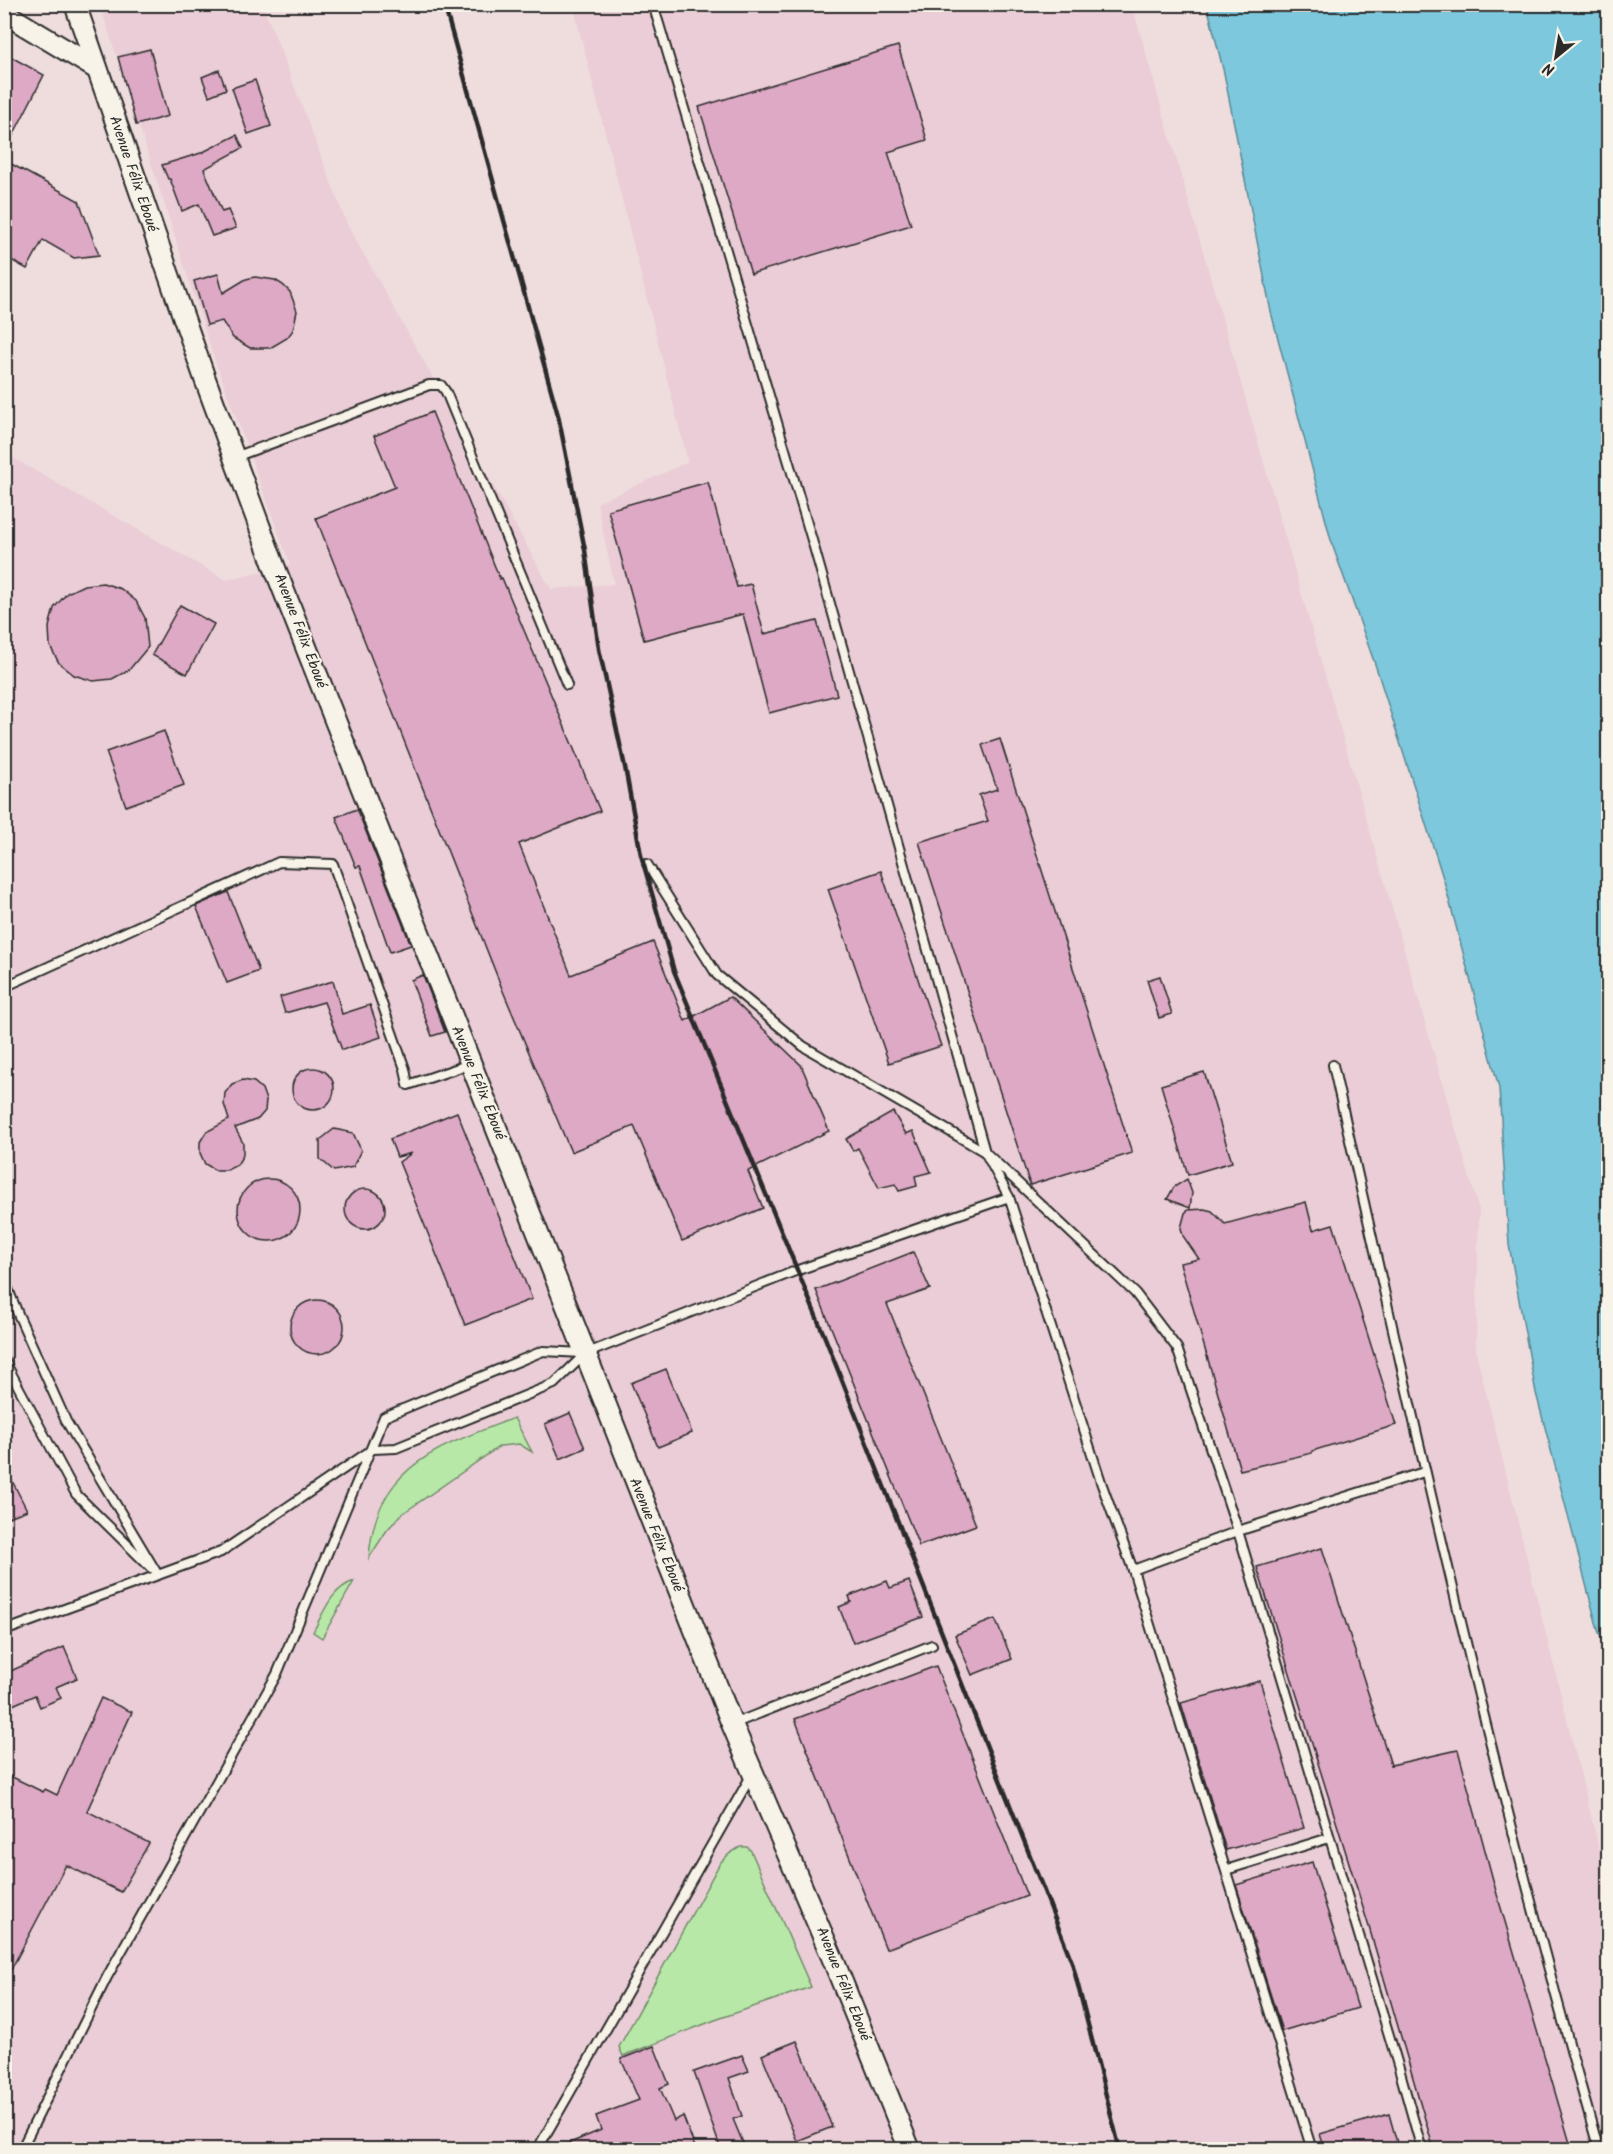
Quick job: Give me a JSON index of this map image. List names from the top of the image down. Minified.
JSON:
{"streets":{"street":["Avenue Félix Eboué"]},"north":"bottom left"}
